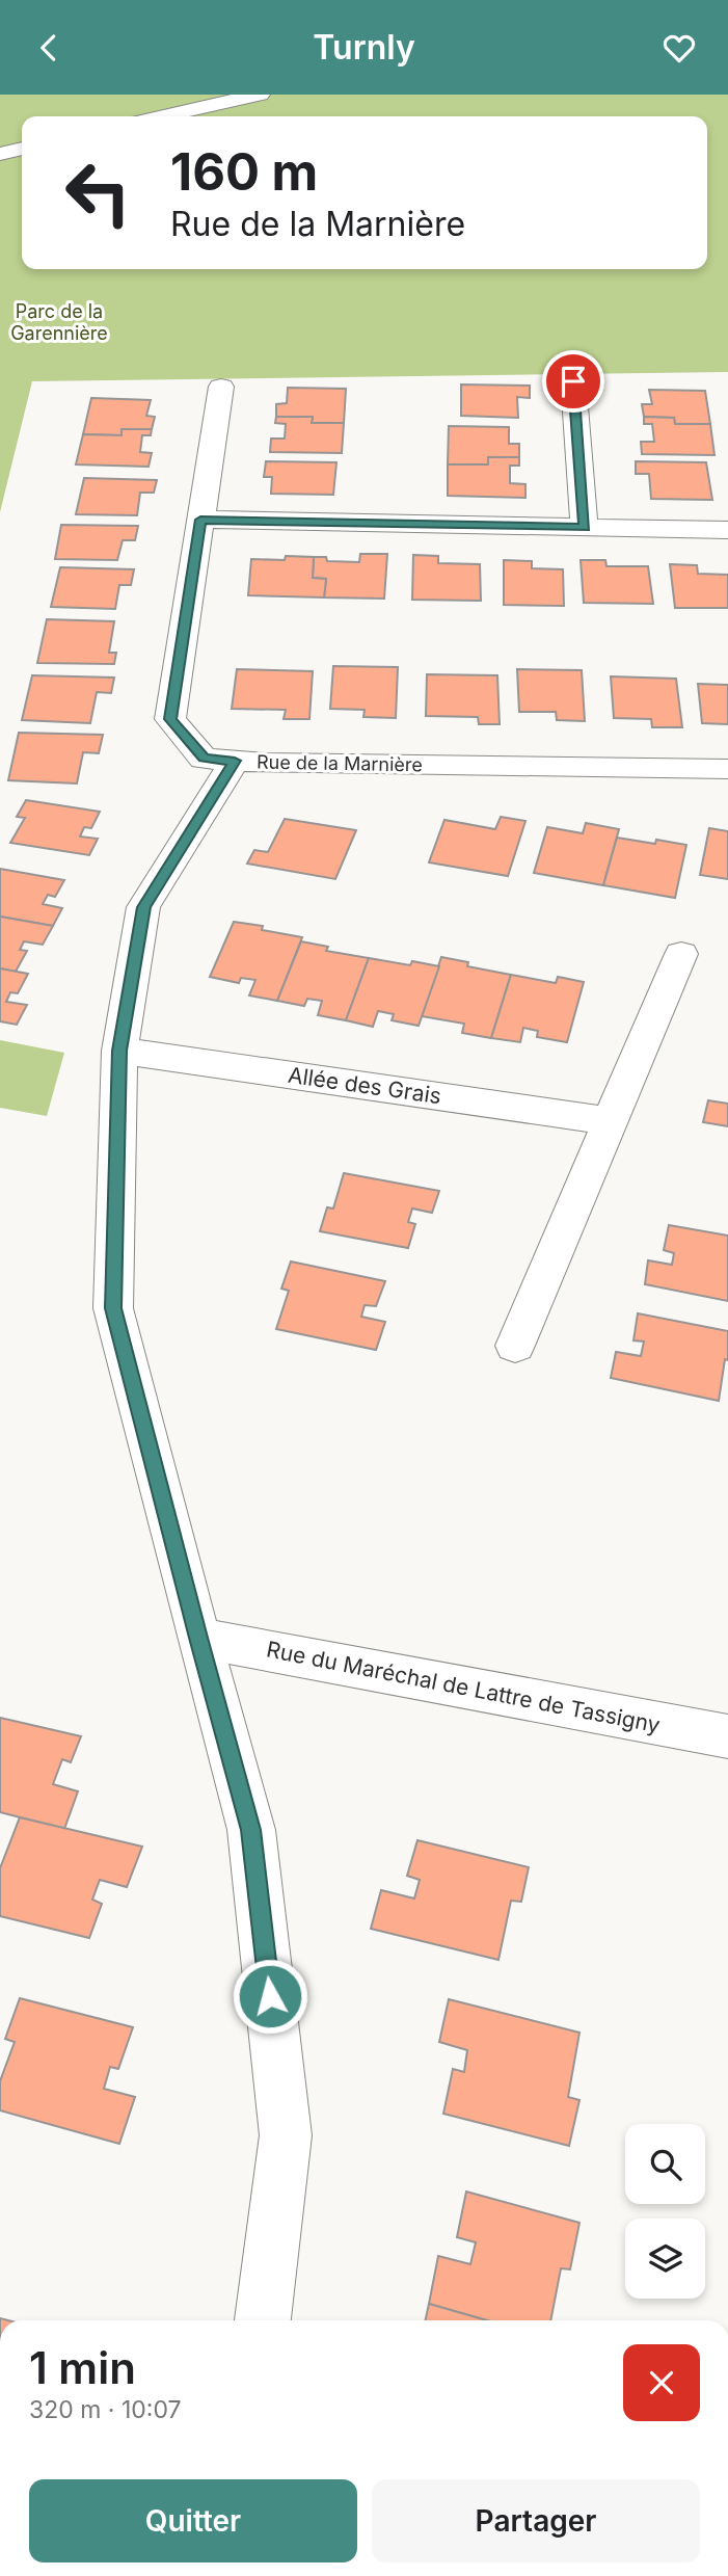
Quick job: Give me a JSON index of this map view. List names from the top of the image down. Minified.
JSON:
{"streets":{"street":["Rue de la Marnière","Allée des Grais","Rue du Maréchal de Lattre de Tassigny"]},"parks":["Parc de la Garennière"],"page":{"header":"Turnly","turn":["160 m","Rue de la Marnière"],"heading":["1 min","320 m · 10:07"],"buttons":["Quitter","Partager"]}}
